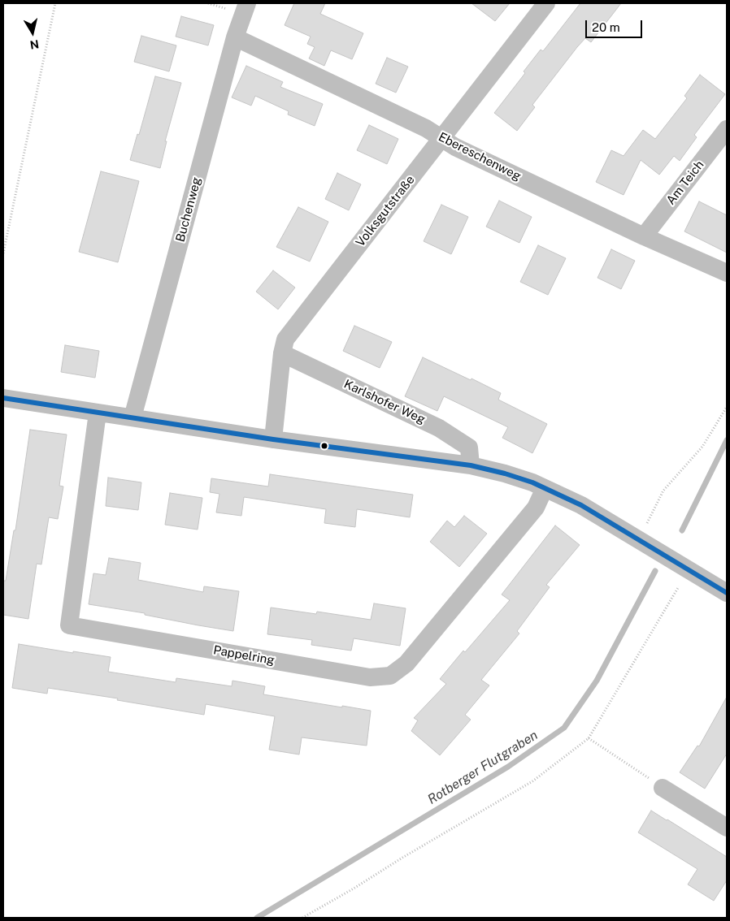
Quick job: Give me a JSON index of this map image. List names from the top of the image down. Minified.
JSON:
{"streets":{"street":["Ebereschenweg","Am Teich","Buchenweg","Volksgutstraße","Karlshofer Weg","Pappelring"]},"crossings":[["Ebereschenweg","Am Teich"],["Ebereschenweg","Buchenweg"],["Ebereschenweg","Volksgutstraße"],["Volksgutstraße","Karlshofer Weg"]],"water":["Rotberger Flutgraben"],"scale_bar":"20 m","north":"bottom"}
